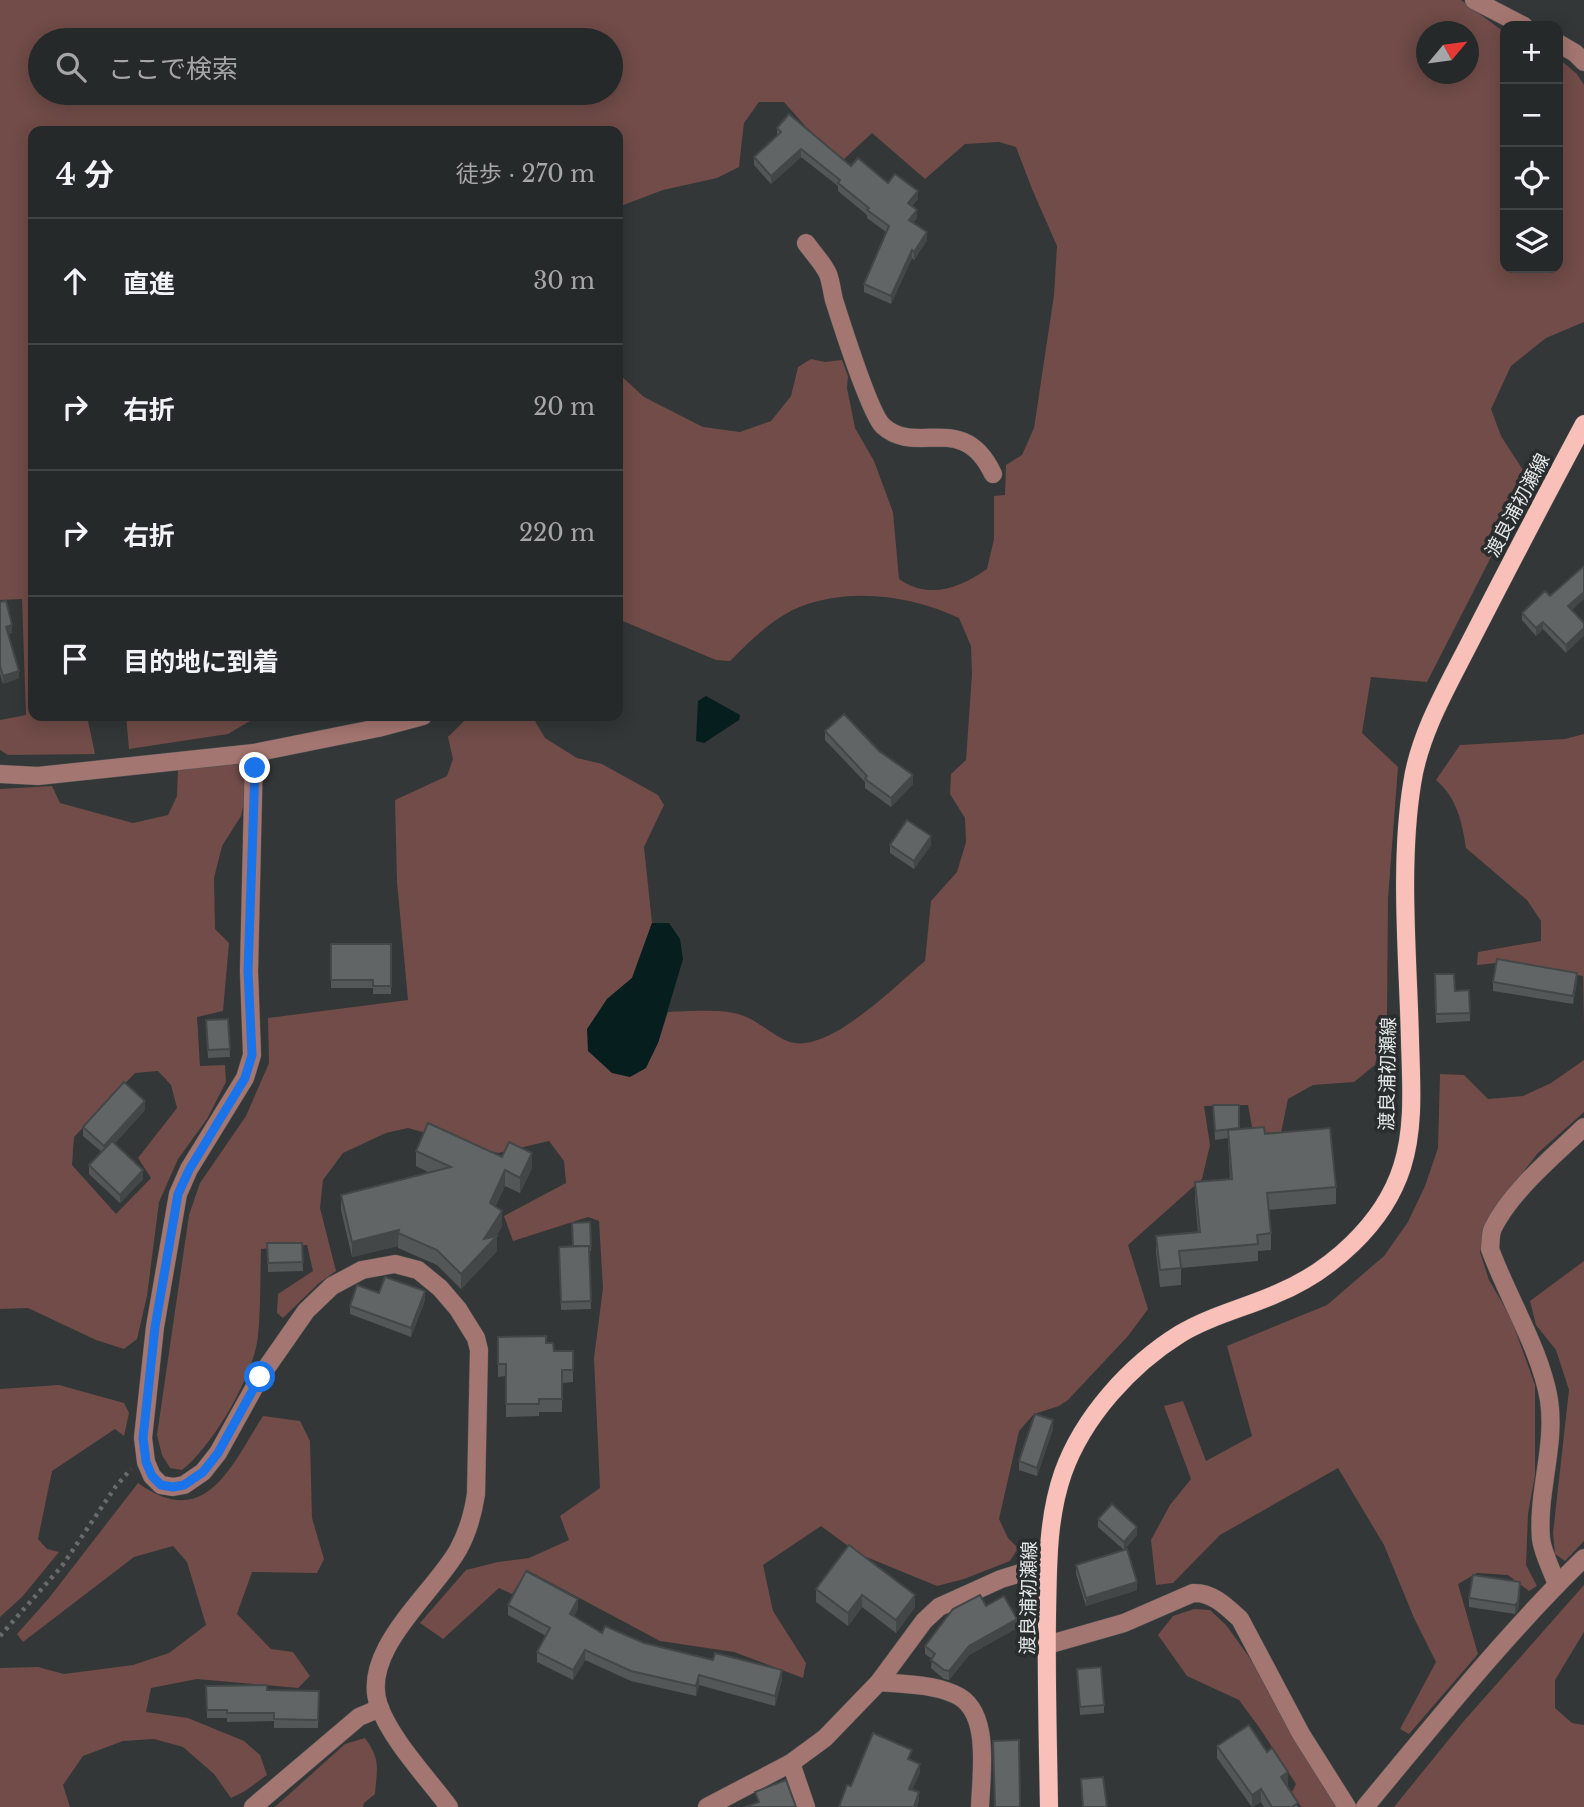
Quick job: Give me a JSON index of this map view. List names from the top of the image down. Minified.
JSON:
{"streets":{"main road":["渡良浦初瀬線"]},"north":"top right","page":{"map_buttons":["+","−"],"search":"ここで検索","heading":["4 分","徒歩 · 270 m"],"list":[["直進","30 m"],["右折","20 m"],["右折","220 m"],"目的地に到着"]}}
